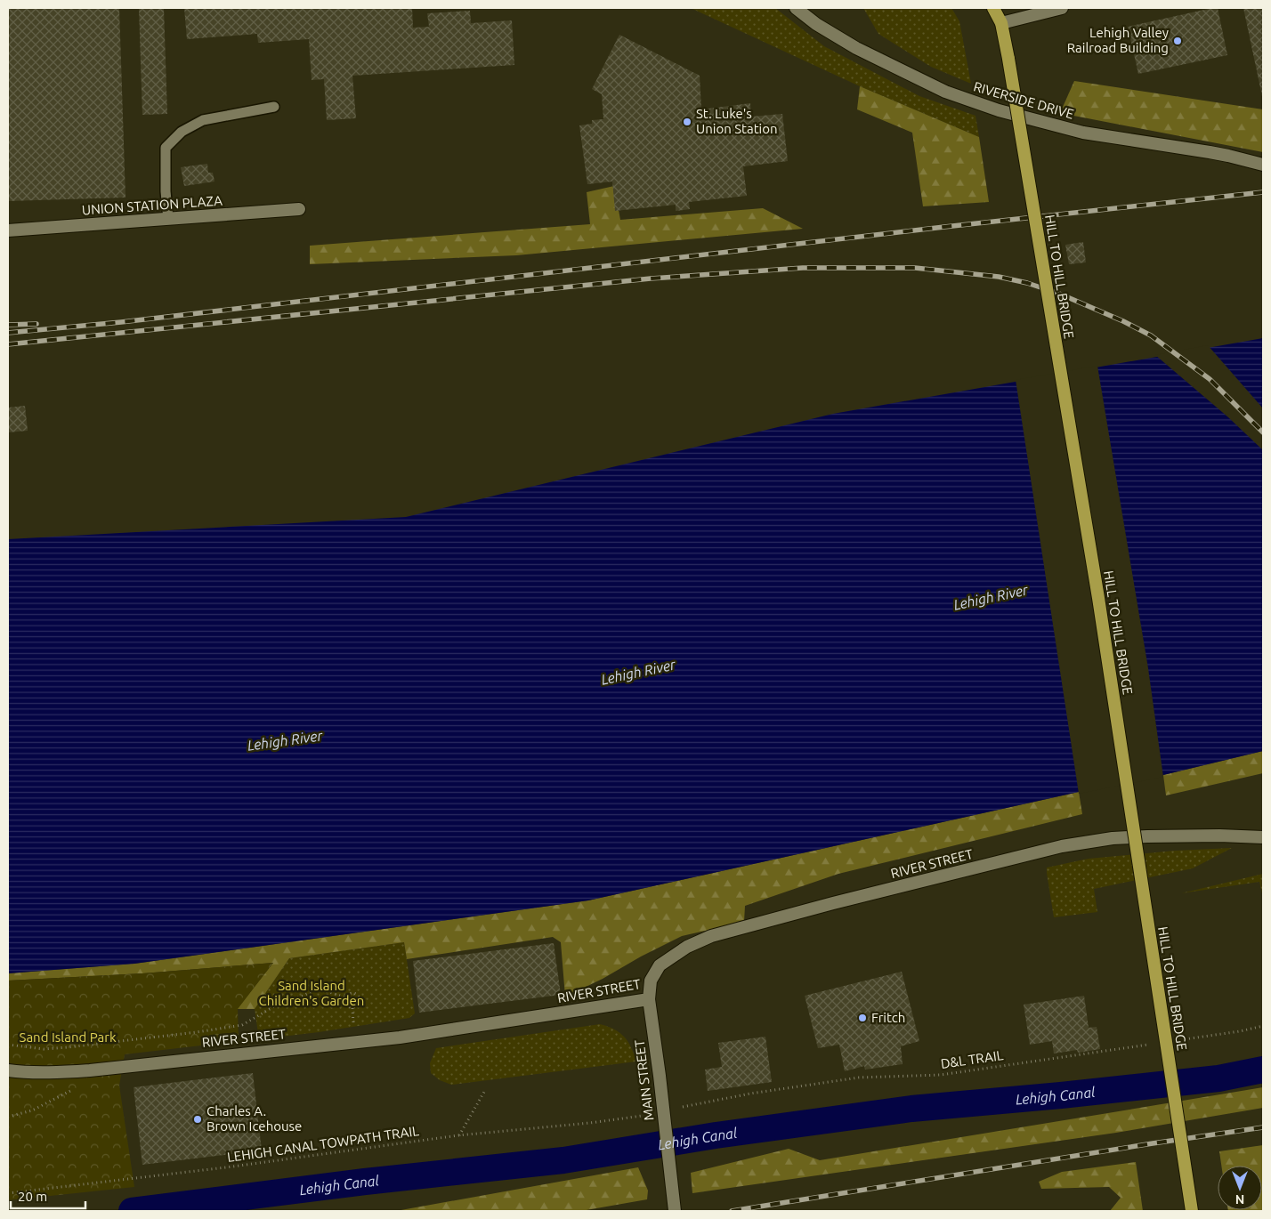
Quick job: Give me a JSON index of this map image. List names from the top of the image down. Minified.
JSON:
{"streets":{"highway":["HILL TO HILL BRIDGE"],"street":["RIVERSIDE DRIVE","UNION STATION PLAZA","RIVER STREET","MAIN STREET"],"path":["D&L TRAIL","LEHIGH CANAL TOWPATH TRAIL"]},"crossings":[["RIVER STREET","MAIN STREET"]],"water":["Lehigh River","Lehigh Canal"],"parks":["Sand Island Children's Garden","Sand Island Park"],"places":["Lehigh Valley Railroad Building","St. Luke's Union Station","Fritch","Charles A. Brown Icehouse"],"scale_bar":"20 m","north":"bottom"}
